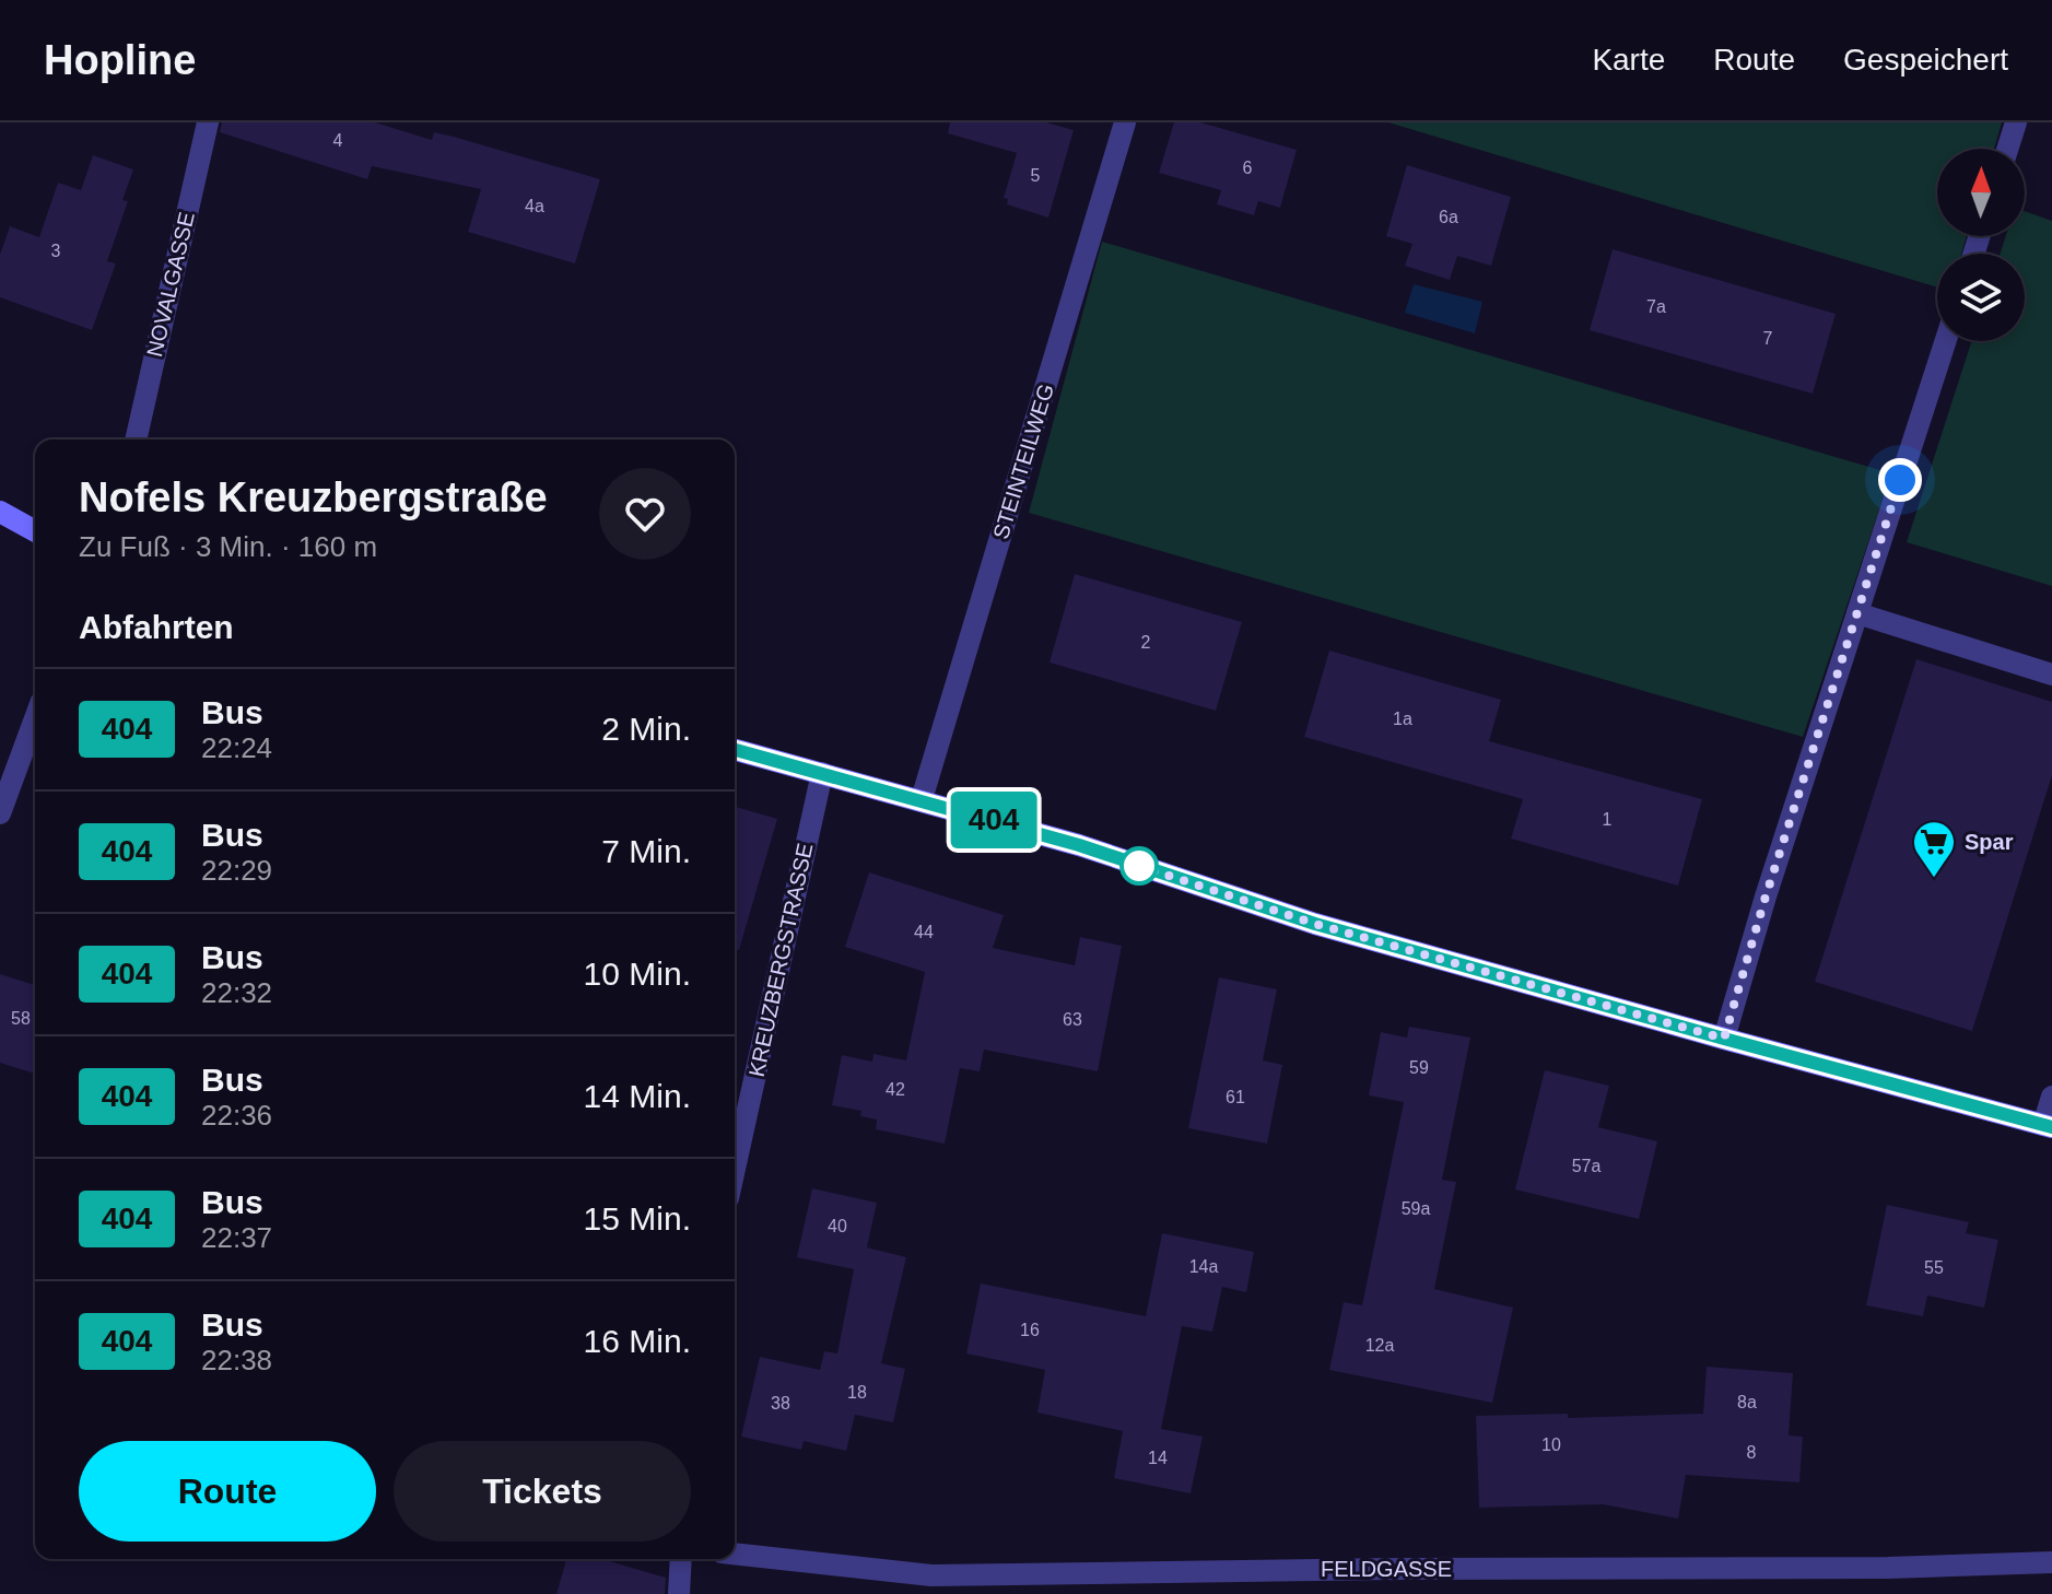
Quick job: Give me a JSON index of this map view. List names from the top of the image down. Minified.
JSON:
{"streets":{"street":["NOVALGASSE","STEINTEILWEG","KREUZBERGSTRASSE","FELDGASSE"]},"places":{"supermarket":["Spar"]},"lines":["bus line 404"],"house_numbers":["4","6","5","4a","6a","3","7a","7","2","1a","1","44","58","63","59","42","61","57a","59a","40","14a","55","16","12a","18","8a","38","10","8","14"],"north":"top","page":{"header":"Hopline","nav":["Karte","Route","Gespeichert"],"on_map":"404","heading":[["Nofels Kreuzbergstraße","Zu Fuß · 3 Min. · 160 m"],"Abfahrten"],"list":[{"mark":"404","name":"Bus","note":"22:24","value":"2 Min."},{"mark":"404","name":"Bus","note":"22:29","value":"7 Min."},{"mark":"404","name":"Bus","note":"22:32","value":"10 Min."},{"mark":"404","name":"Bus","note":"22:36","value":"14 Min."},{"mark":"404","name":"Bus","note":"22:37","value":"15 Min."},{"mark":"404","name":"Bus","note":"22:38","value":"16 Min."}],"buttons":["Route","Tickets"]}}
